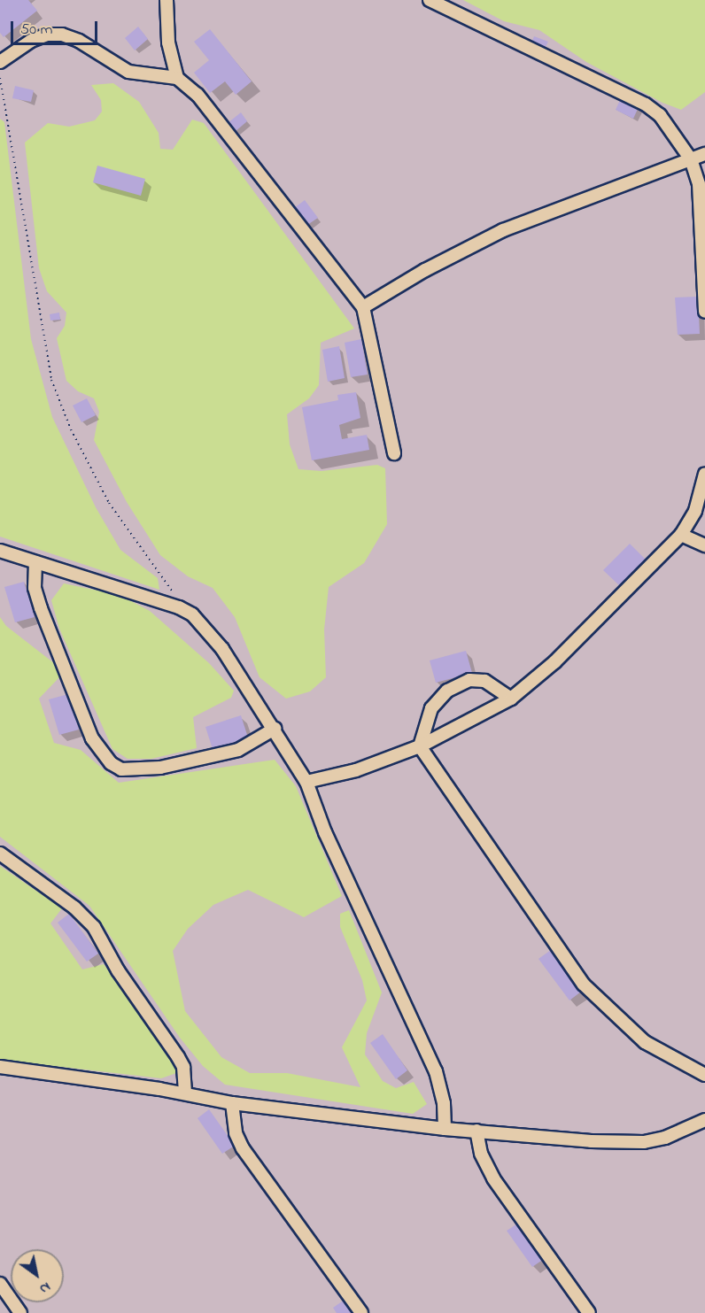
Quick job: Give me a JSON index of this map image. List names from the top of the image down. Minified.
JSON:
{"scale_bar":"50 m","north":"bottom right"}
